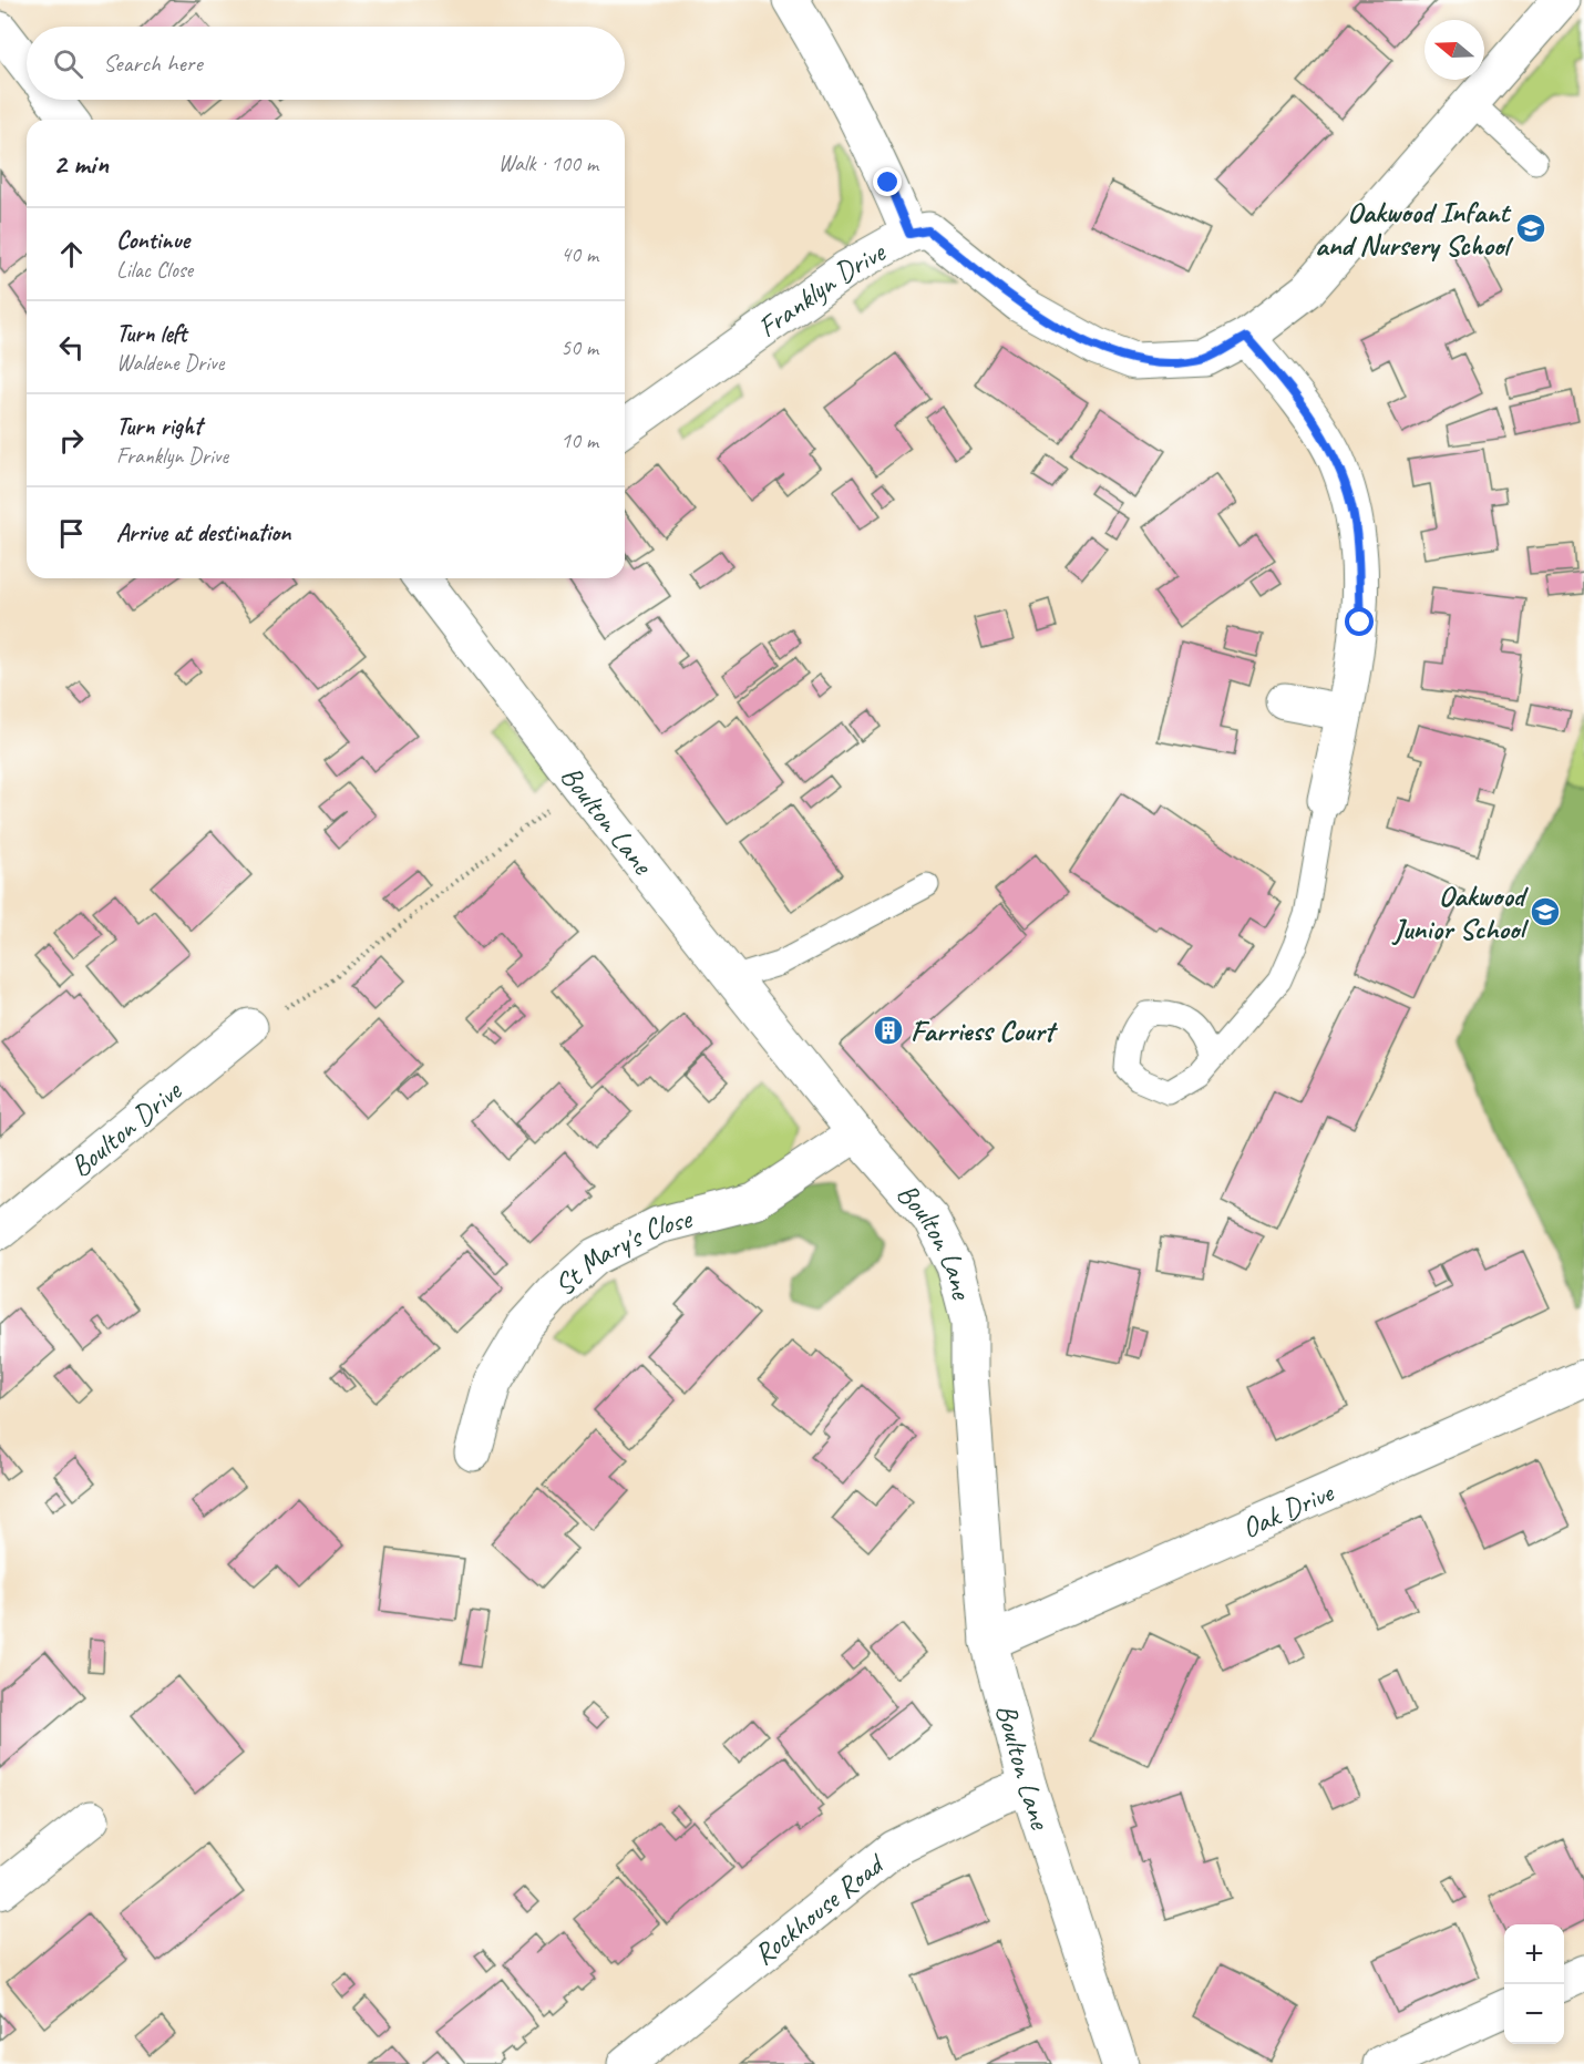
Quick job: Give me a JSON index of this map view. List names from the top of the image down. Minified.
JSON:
{"streets":{"street":["Franklyn Drive","Boulton Lane","Boulton Drive","St Mary's Close","Oak Drive","Rockhouse Road"]},"crossings":[["Boulton Lane","St Mary's Close"],["Boulton Lane","Oak Drive"],["Boulton Lane","Rockhouse Road"]],"places":{"school or university":["Oakwood Infant and Nursery School","Oakwood Junior School"],"building":["Farriess Court"]},"north":"left","page":{"search":"Search here","heading":["2 min","Walk · 100 m"],"list":[["Continue","Lilac Close","40 m"],["Turn left","Waldene Drive","50 m"],["Turn right","Franklyn Drive","10 m"],"Arrive at destination"],"map_buttons":["+","−"]}}
